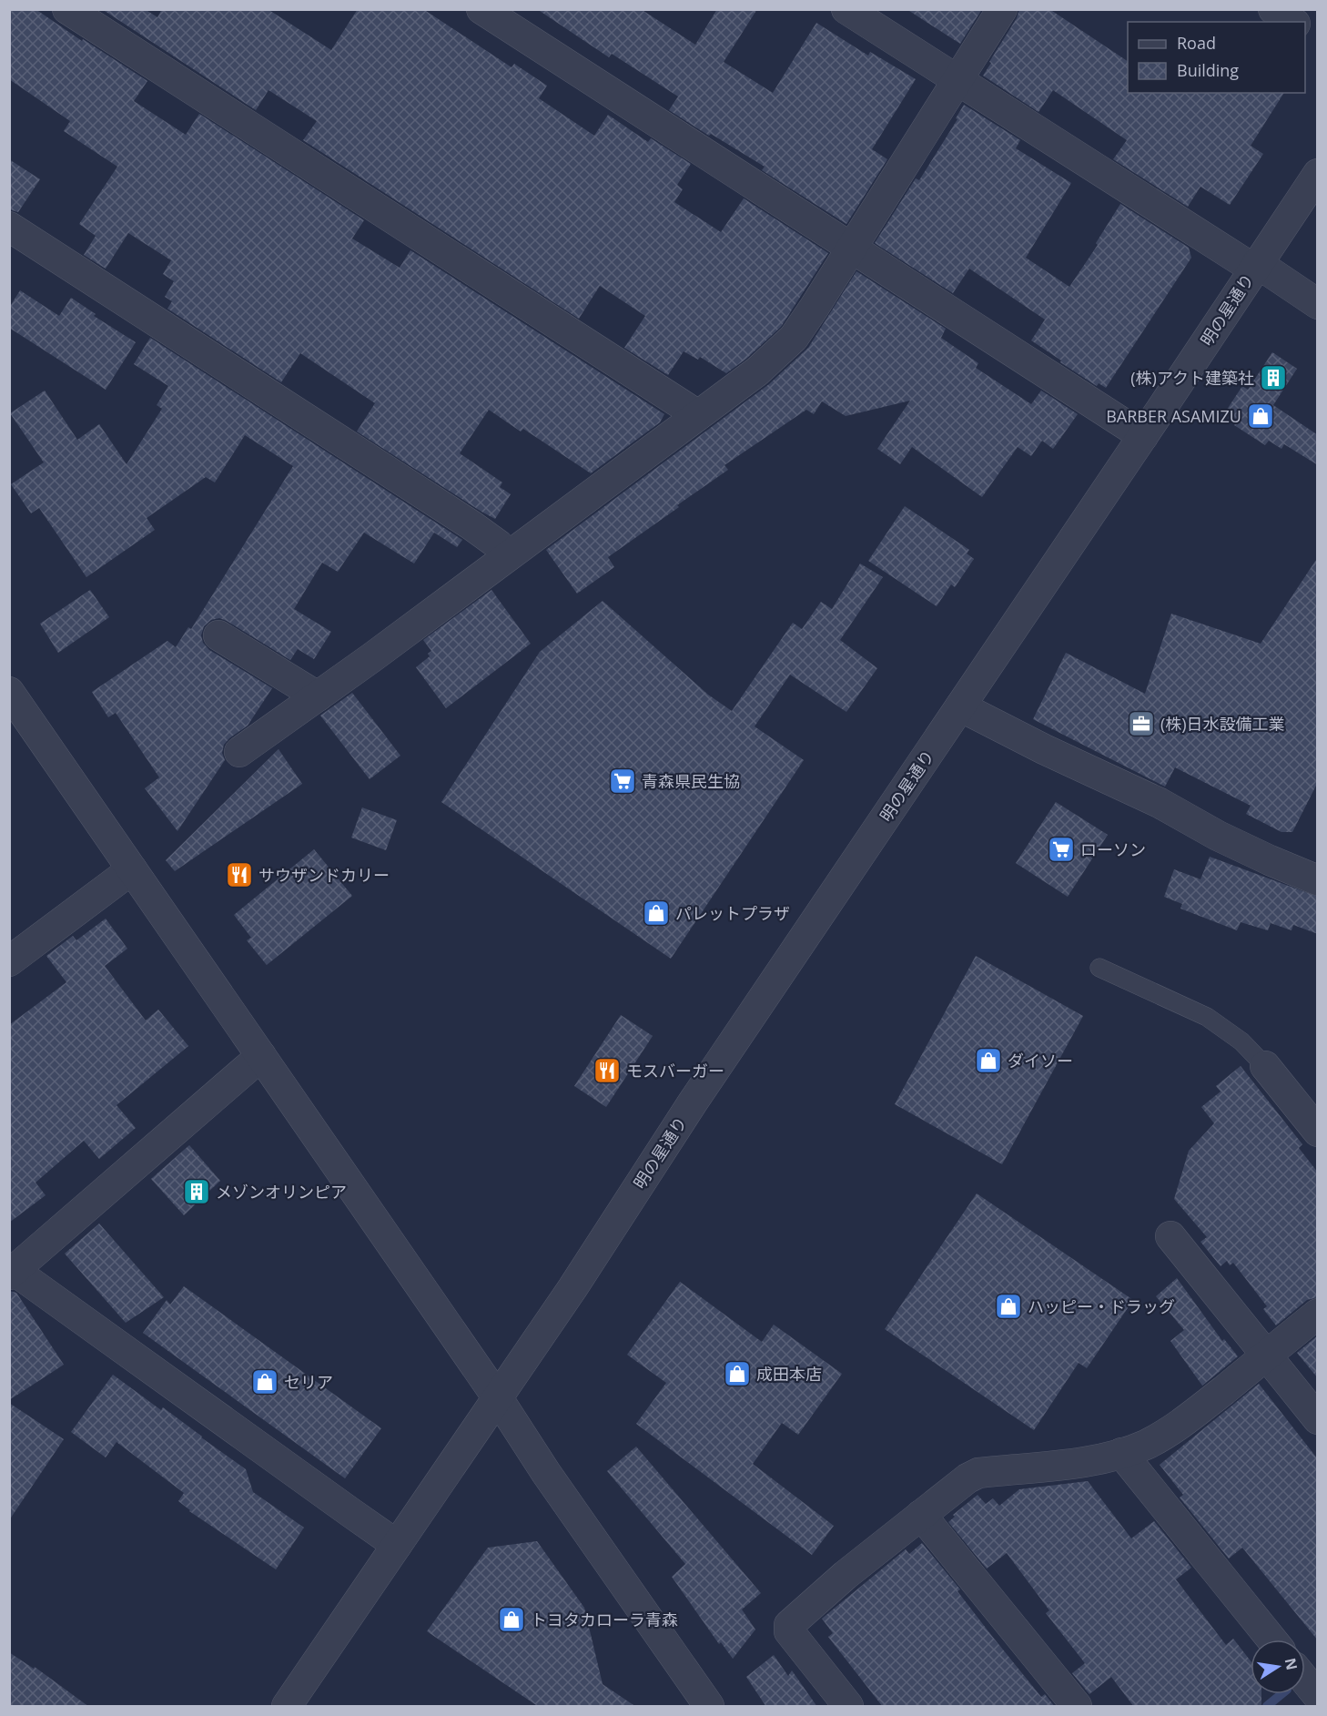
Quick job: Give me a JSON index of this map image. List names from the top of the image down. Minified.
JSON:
{"streets":{"street":["明の星通り"]},"places":{"building":["(株)アクト建築社","メゾンオリンピア"],"shop":["BARBER ASAMIZU","パレットプラザ","ダイソー","ハッピー・ドラッグ","成田本店","セリア","トヨタカローラ青森"],"office":["(株)日水設備工業"],"supermarket":["青森県民生協","ローソン"],"restaurant":["サウザンドカリー","モスバーガー"]},"legend":["Road","Building"],"north":"right"}
